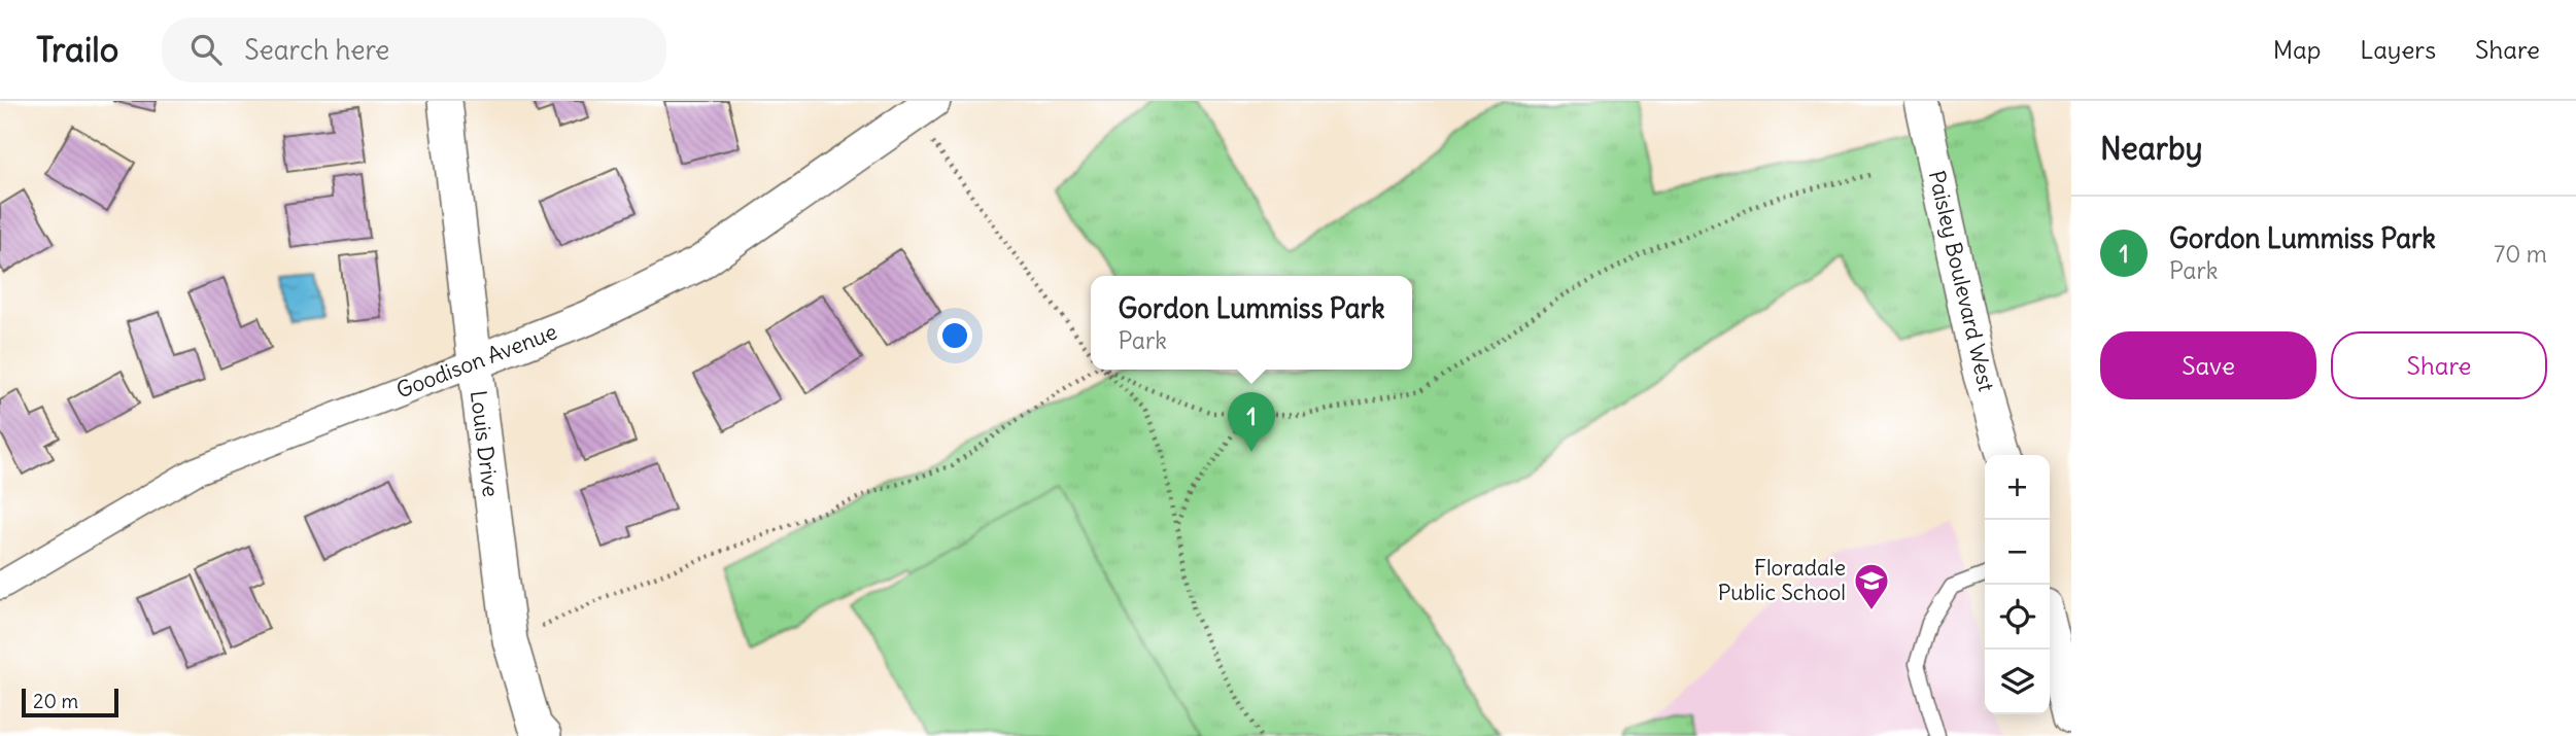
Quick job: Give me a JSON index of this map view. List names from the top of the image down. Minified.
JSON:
{"streets":{"street":["Paisley Boulevard West","Goodison Avenue","Louis Drive"]},"crossings":[["Goodison Avenue","Louis Drive"]],"places":{"school or university":["Floradale Public School"]},"scale_bar":"20 m","page":{"header":"Trailo","search":"Search here","nav":["Map","Layers","Share"],"heading":"Nearby","list":[{"mark":"1","name":"Gordon Lummiss Park","note":"Park","value":"70 m"}],"popup":["Gordon Lummiss Park","Park"],"buttons":["Save","Share"],"pins":"1","map_buttons":["+","−"],"scale":"20 m"}}
